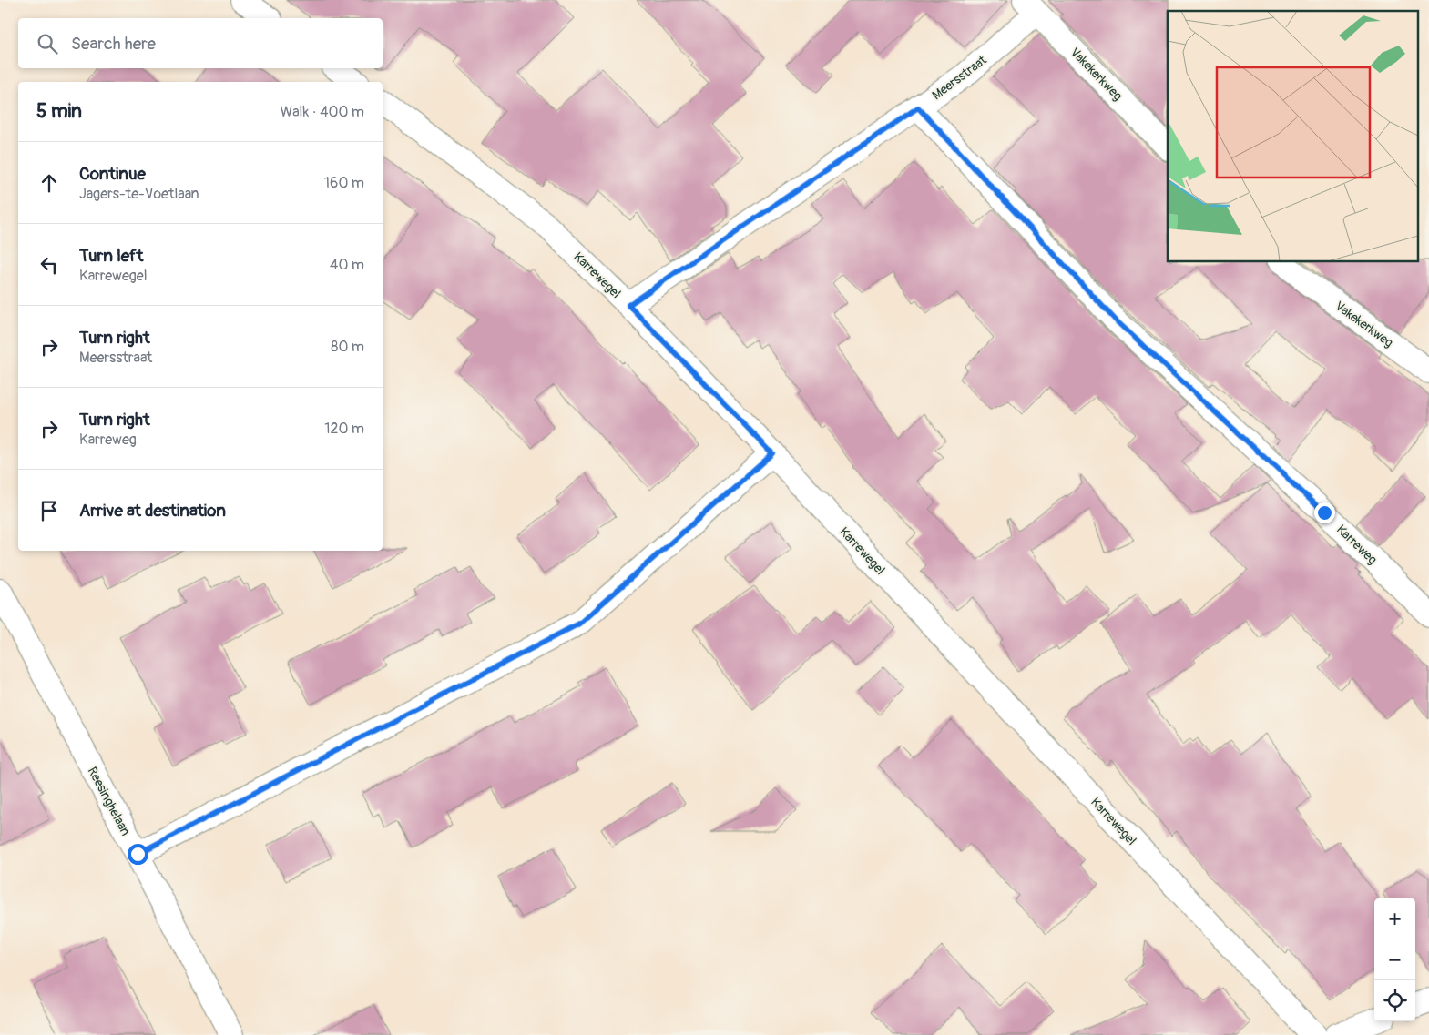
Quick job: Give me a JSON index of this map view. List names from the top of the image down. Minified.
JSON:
{"streets":{"street":["Vakekerkweg","Meersstraat","Karrewegel","Karreweg","Reesinghelaan"]},"crossings":[["Vakekerkweg","Meersstraat"],["Meersstraat","Karrewegel"],["Meersstraat","Karreweg"]],"page":{"search":"Search here","heading":["5 min","Walk · 400 m"],"list":[["Continue","Jagers-te-Voetlaan","160 m"],["Turn left","Karrewegel","40 m"],["Turn right","Meersstraat","80 m"],["Turn right","Karreweg","120 m"],"Arrive at destination"],"map_buttons":["+","−"]}}
